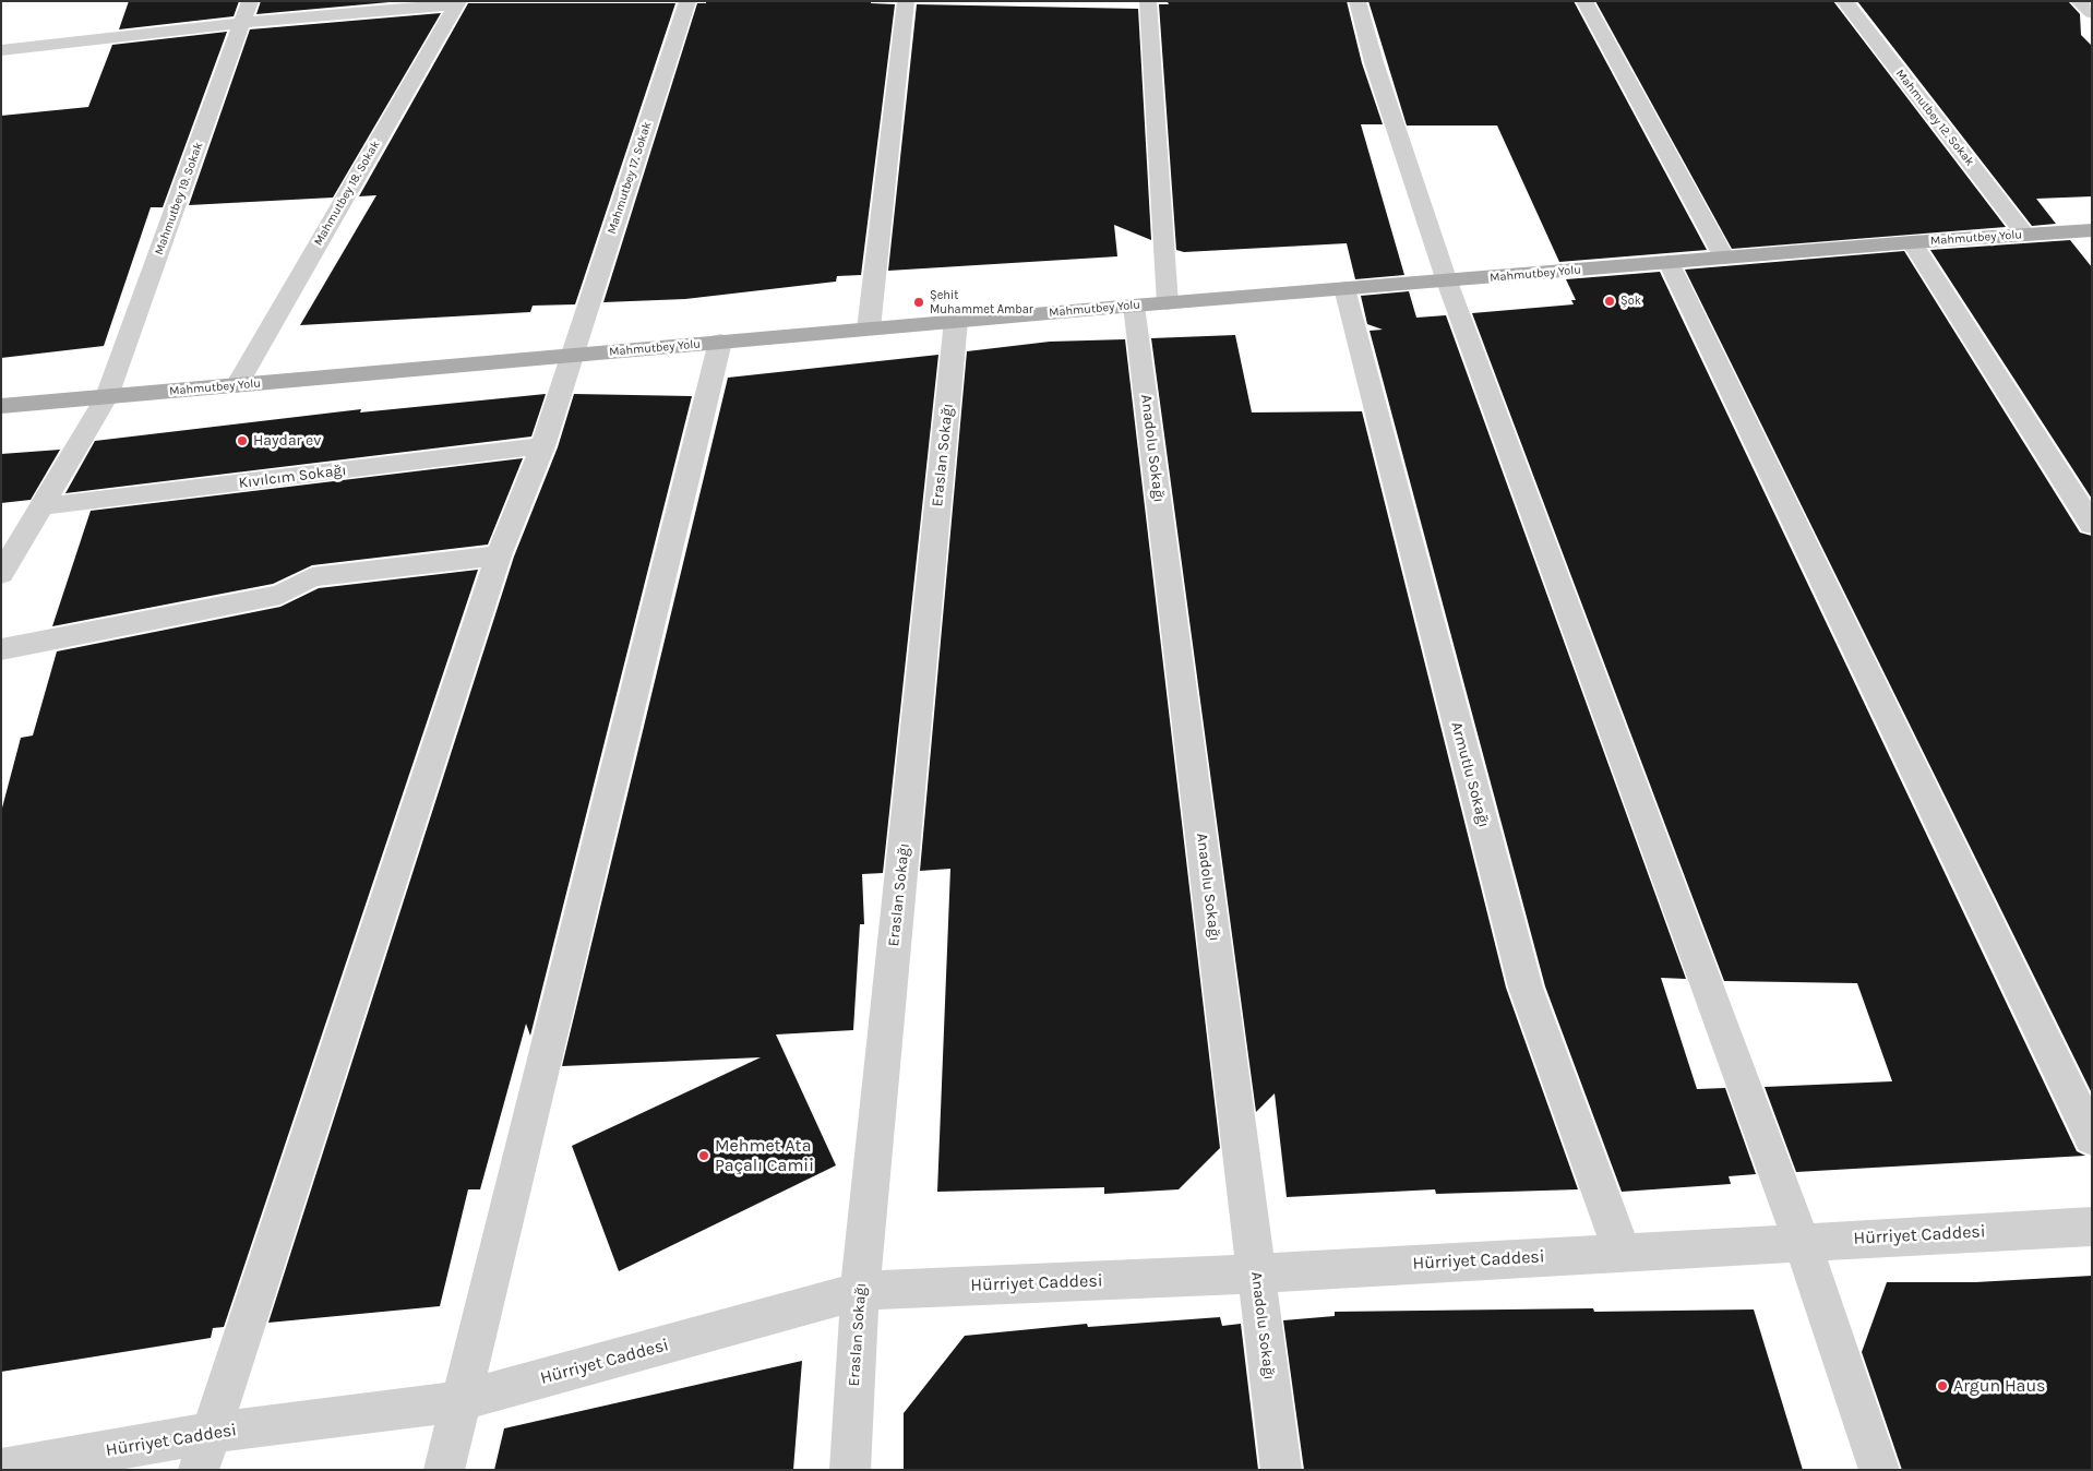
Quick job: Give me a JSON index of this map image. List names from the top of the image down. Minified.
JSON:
{"streets":{"main road":["Mahmutbey Yolu"],"street":["Mahmutbey 12. Sokak","Mahmutbey 17. Sokak","Mahmutbey 18. Sokak","Mahmutbey 19. Sokak","Anadolu Sokağı","Eraslan Sokağı","Kıvılcım Sokağı","Armutlu Sokağı","Hürriyet Caddesi"]},"crossings":[["Mahmutbey 12. Sokak","Mahmutbey Yolu"],["Mahmutbey 17. Sokak","Mahmutbey Yolu"],["Mahmutbey 17. Sokak","Kıvılcım Sokağı"],["Mahmutbey 17. Sokak","Hürriyet Caddesi"],["Mahmutbey 18. Sokak","Mahmutbey Yolu"],["Mahmutbey 19. Sokak","Mahmutbey Yolu"],["Mahmutbey 19. Sokak","Kıvılcım Sokağı"],["Mahmutbey Yolu","Anadolu Sokağı"],["Mahmutbey Yolu","Eraslan Sokağı"],["Mahmutbey Yolu","Armutlu Sokağı"],["Anadolu Sokağı","Hürriyet Caddesi"],["Eraslan Sokağı","Hürriyet Caddesi"],["Armutlu Sokağı","Hürriyet Caddesi"]],"places":["Şok","Şehit Muhammet Ambar","Haydar ev","Mehmet Ata Paçalı Camii","Argun Haus"]}
